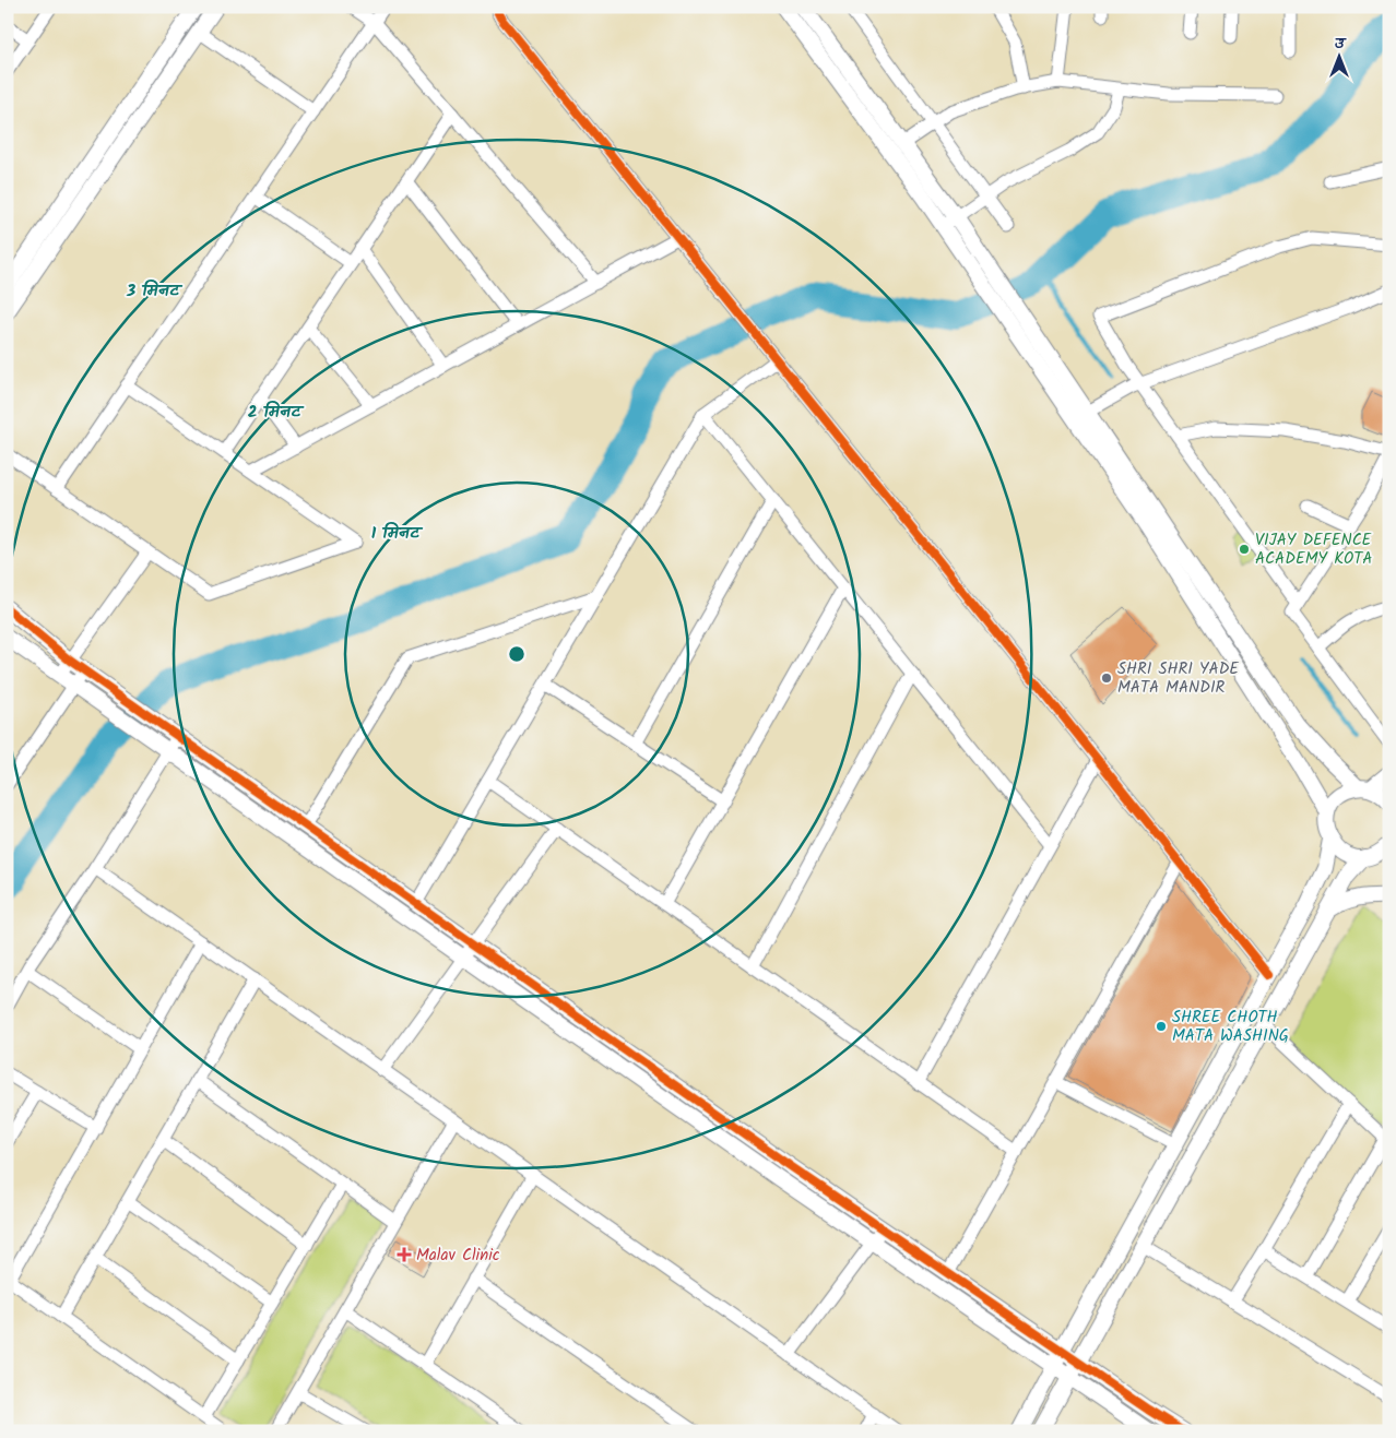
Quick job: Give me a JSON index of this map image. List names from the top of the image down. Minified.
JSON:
{"places":{"other":["VIJAY DEFENCE ACADEMY KOTA","SHRI SHRI YADE MATA MANDIR","SHREE CHOTH MATA WASHING"],"health":["Malav Clinic"]},"north":"top","rings":["3 मिनट","2 मिनट","1 मिनट"]}
